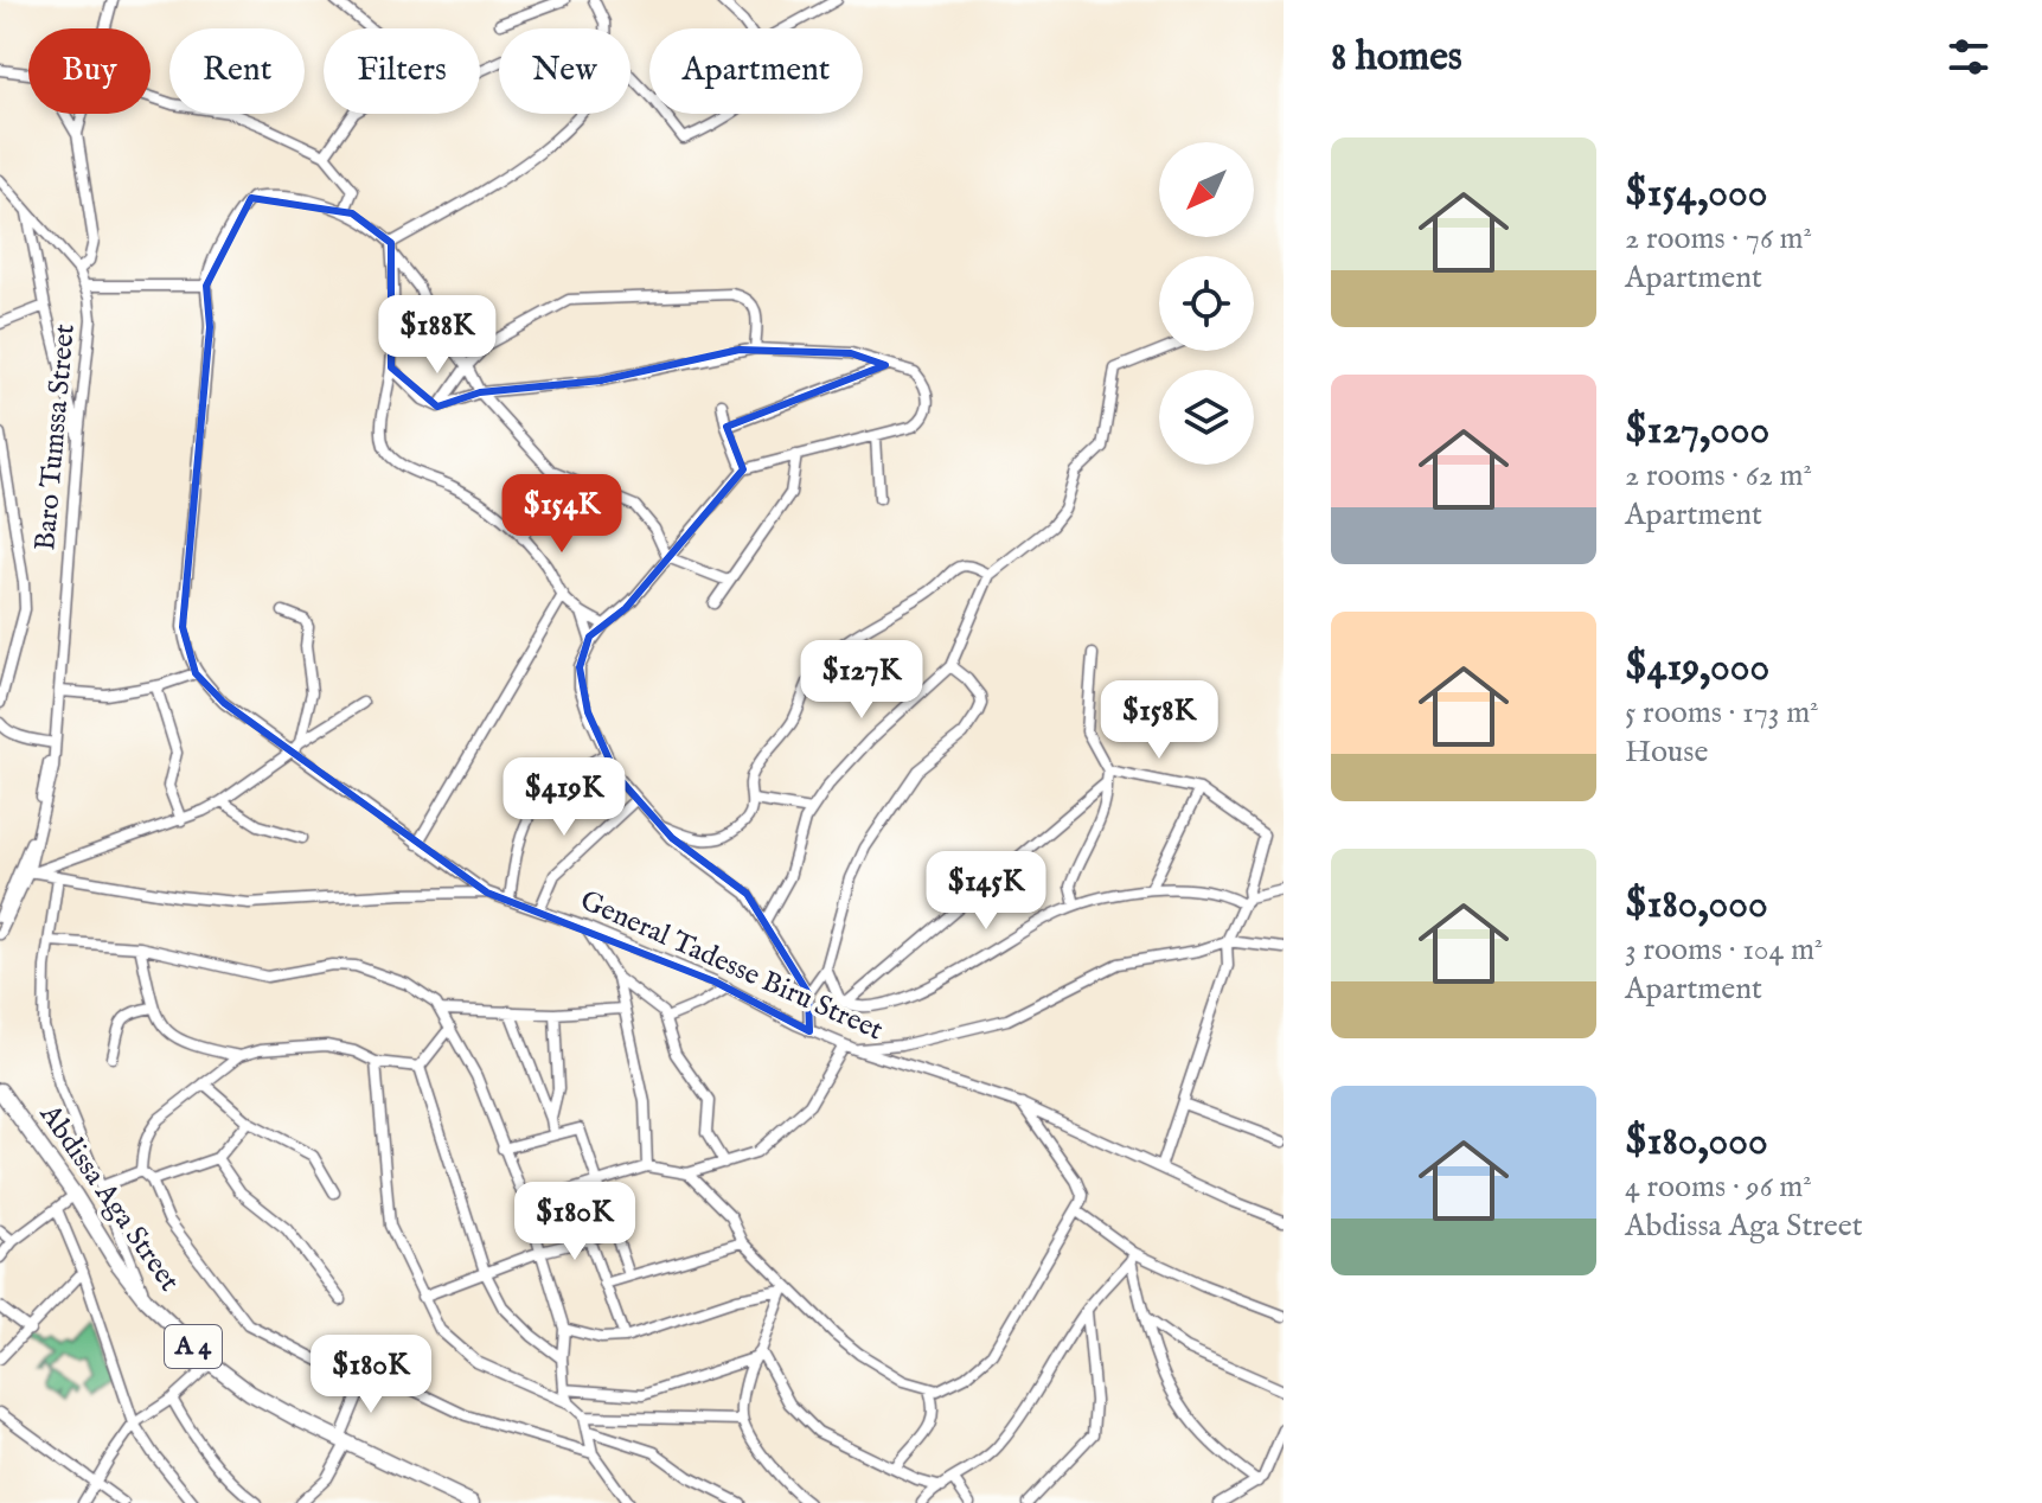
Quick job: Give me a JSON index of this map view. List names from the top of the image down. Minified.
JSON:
{"streets":{"highway":["Abdissa Aga Street","A 4"],"street":["Baro Tumssa Street","General Tadesse Biru Street"]},"crossings":[["Baro Tumssa Street","General Tadesse Biru Street"]],"north":"bottom left","page":{"heading":"8 homes","chip":["Buy","Rent","Filters","New","Apartment"],"list":[{"name":"$154,000","note":"2 rooms · 76 m² · Apartment"},{"name":"$127,000","note":"2 rooms · 62 m² · Apartment"},{"name":"$419,000","note":"5 rooms · 173 m² · House"},{"name":"$180,000","note":"3 rooms · 104 m² · Apartment"},{"name":"$180,000","note":"4 rooms · 96 m² · Abdissa Aga Street"}],"price":["$188K","$154K","$127K","$158K","$419K","$145K","$180K","$180K"]}}
